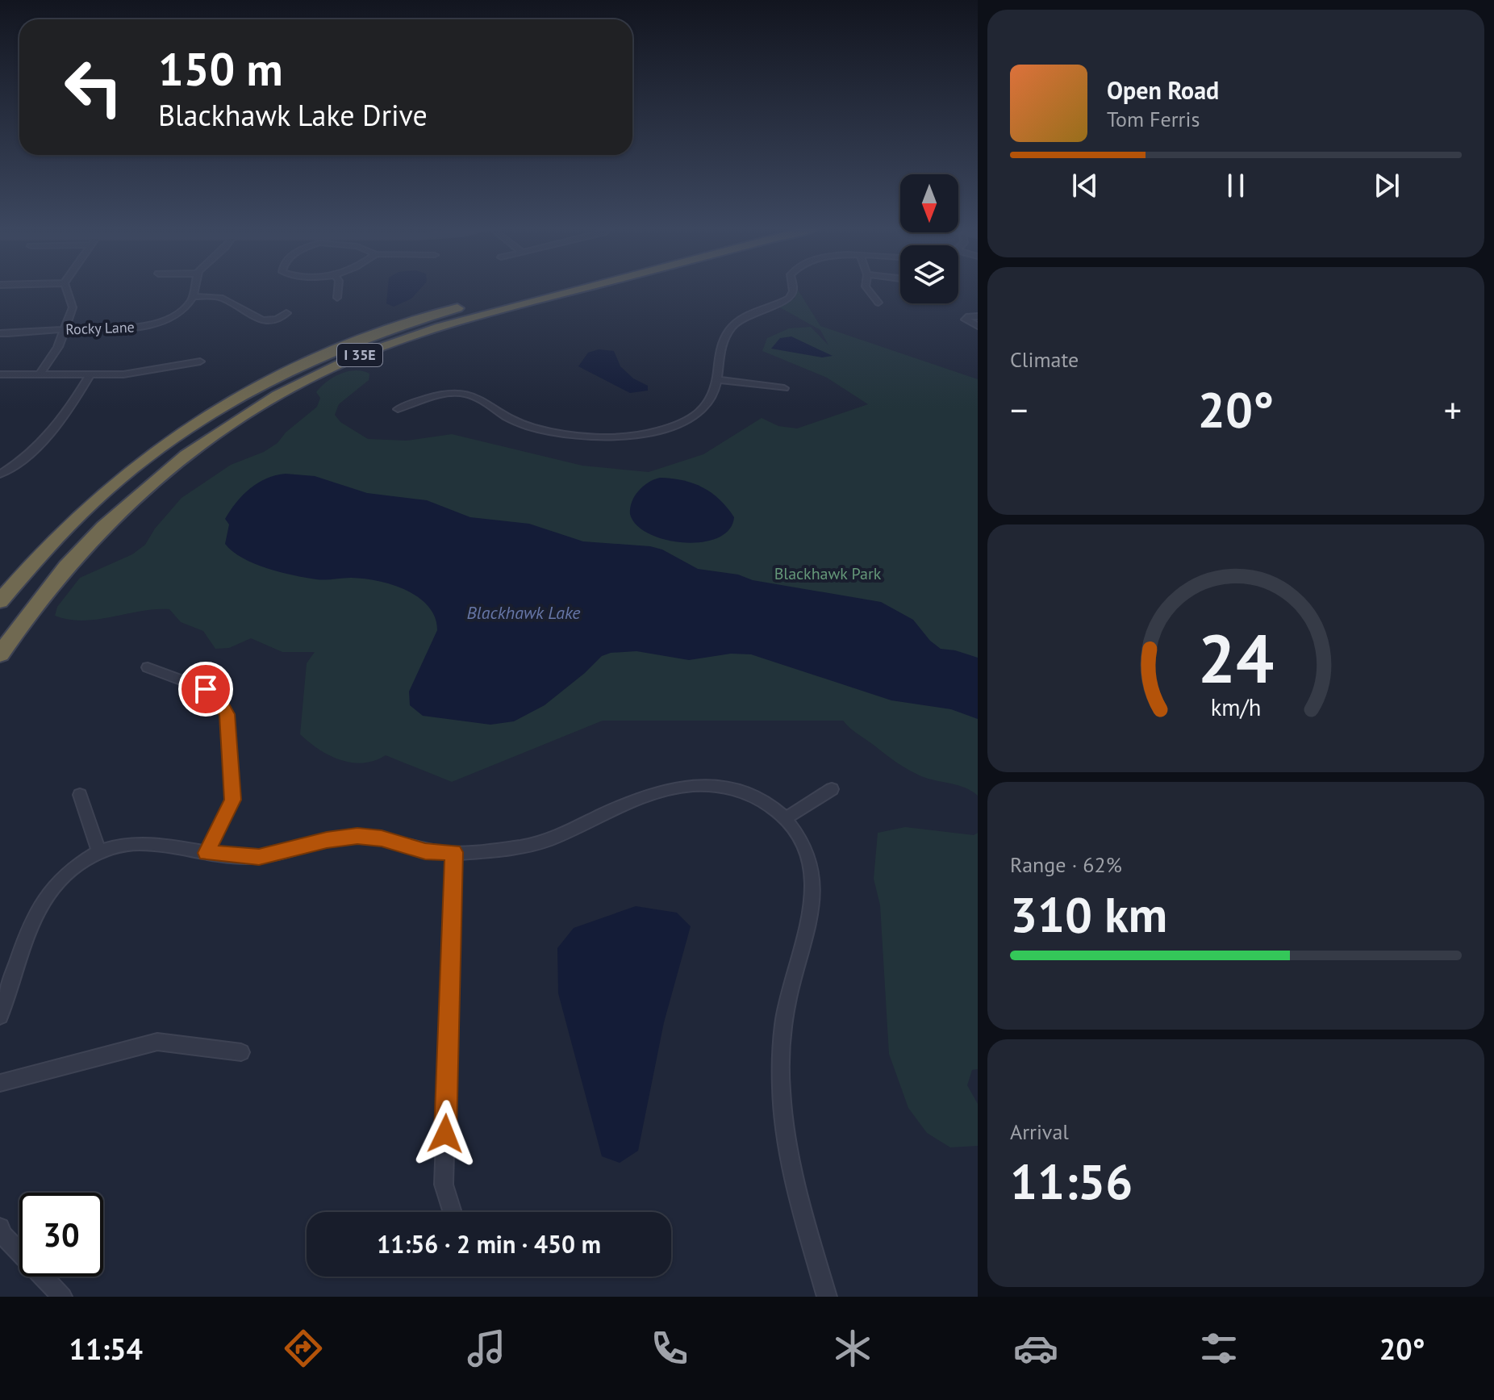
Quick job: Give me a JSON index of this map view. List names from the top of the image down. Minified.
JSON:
{"streets":{"highway":["I 35E"],"street":["Rocky Lane"]},"water":["Blackhawk Lake"],"parks":["Blackhawk Park"],"north":"bottom","page":{"turn":["150 m","Blackhawk Lake Drive"],"song":["Open Road","Tom Ferris"],"tile":["Climate",["Range · 62%","310 km"],["Arrival","11:56"]],"heat":["−","20°","+"],"limit":"30","trip":"11:56 · 2 min · 450 m","tabs":["11:54","20°"],"gauge":["24","km/h"]}}
